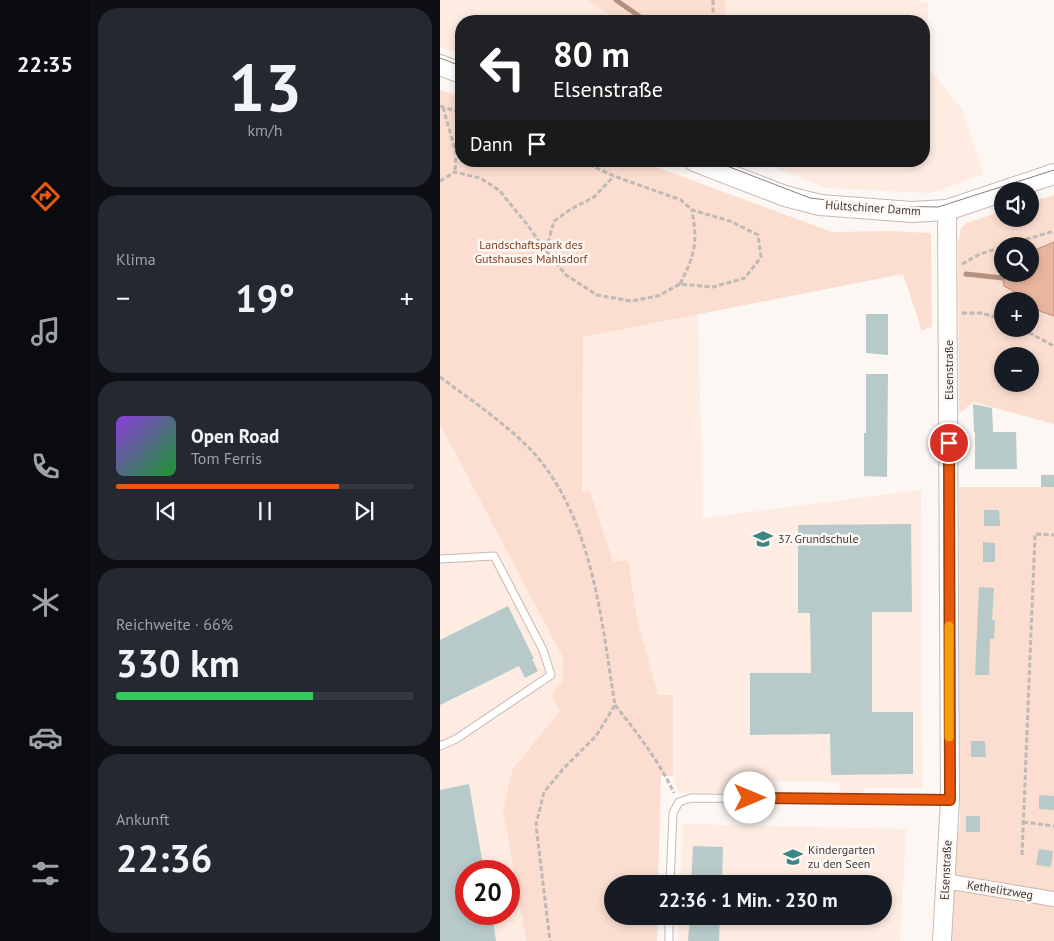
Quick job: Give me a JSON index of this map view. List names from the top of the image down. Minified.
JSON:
{"streets":{"main road":["Hultschiner Damm"],"street":["Elsenstraße","Kethelitzweg"]},"crossings":[["Hultschiner Damm","Elsenstraße"],["Elsenstraße","Kethelitzweg"]],"parks":["Landschaftspark des Gutshauses Mahlsdorf"],"places":{"school or university":["37. Grundschule","Kindergarten zu den Seen"]},"page":{"tabs":"22:35","tile":[["13","km/h"],"Klima",["Reichweite · 66%","330 km"],["Ankunft","22:36"]],"turn":["80 m","Elsenstraße"],"then":"Dann","map_buttons":["+","−"],"heat":["−","19°","+"],"song":["Open Road","Tom Ferris"],"limit":"20","trip":"22:36 · 1 Min. · 230 m"}}
